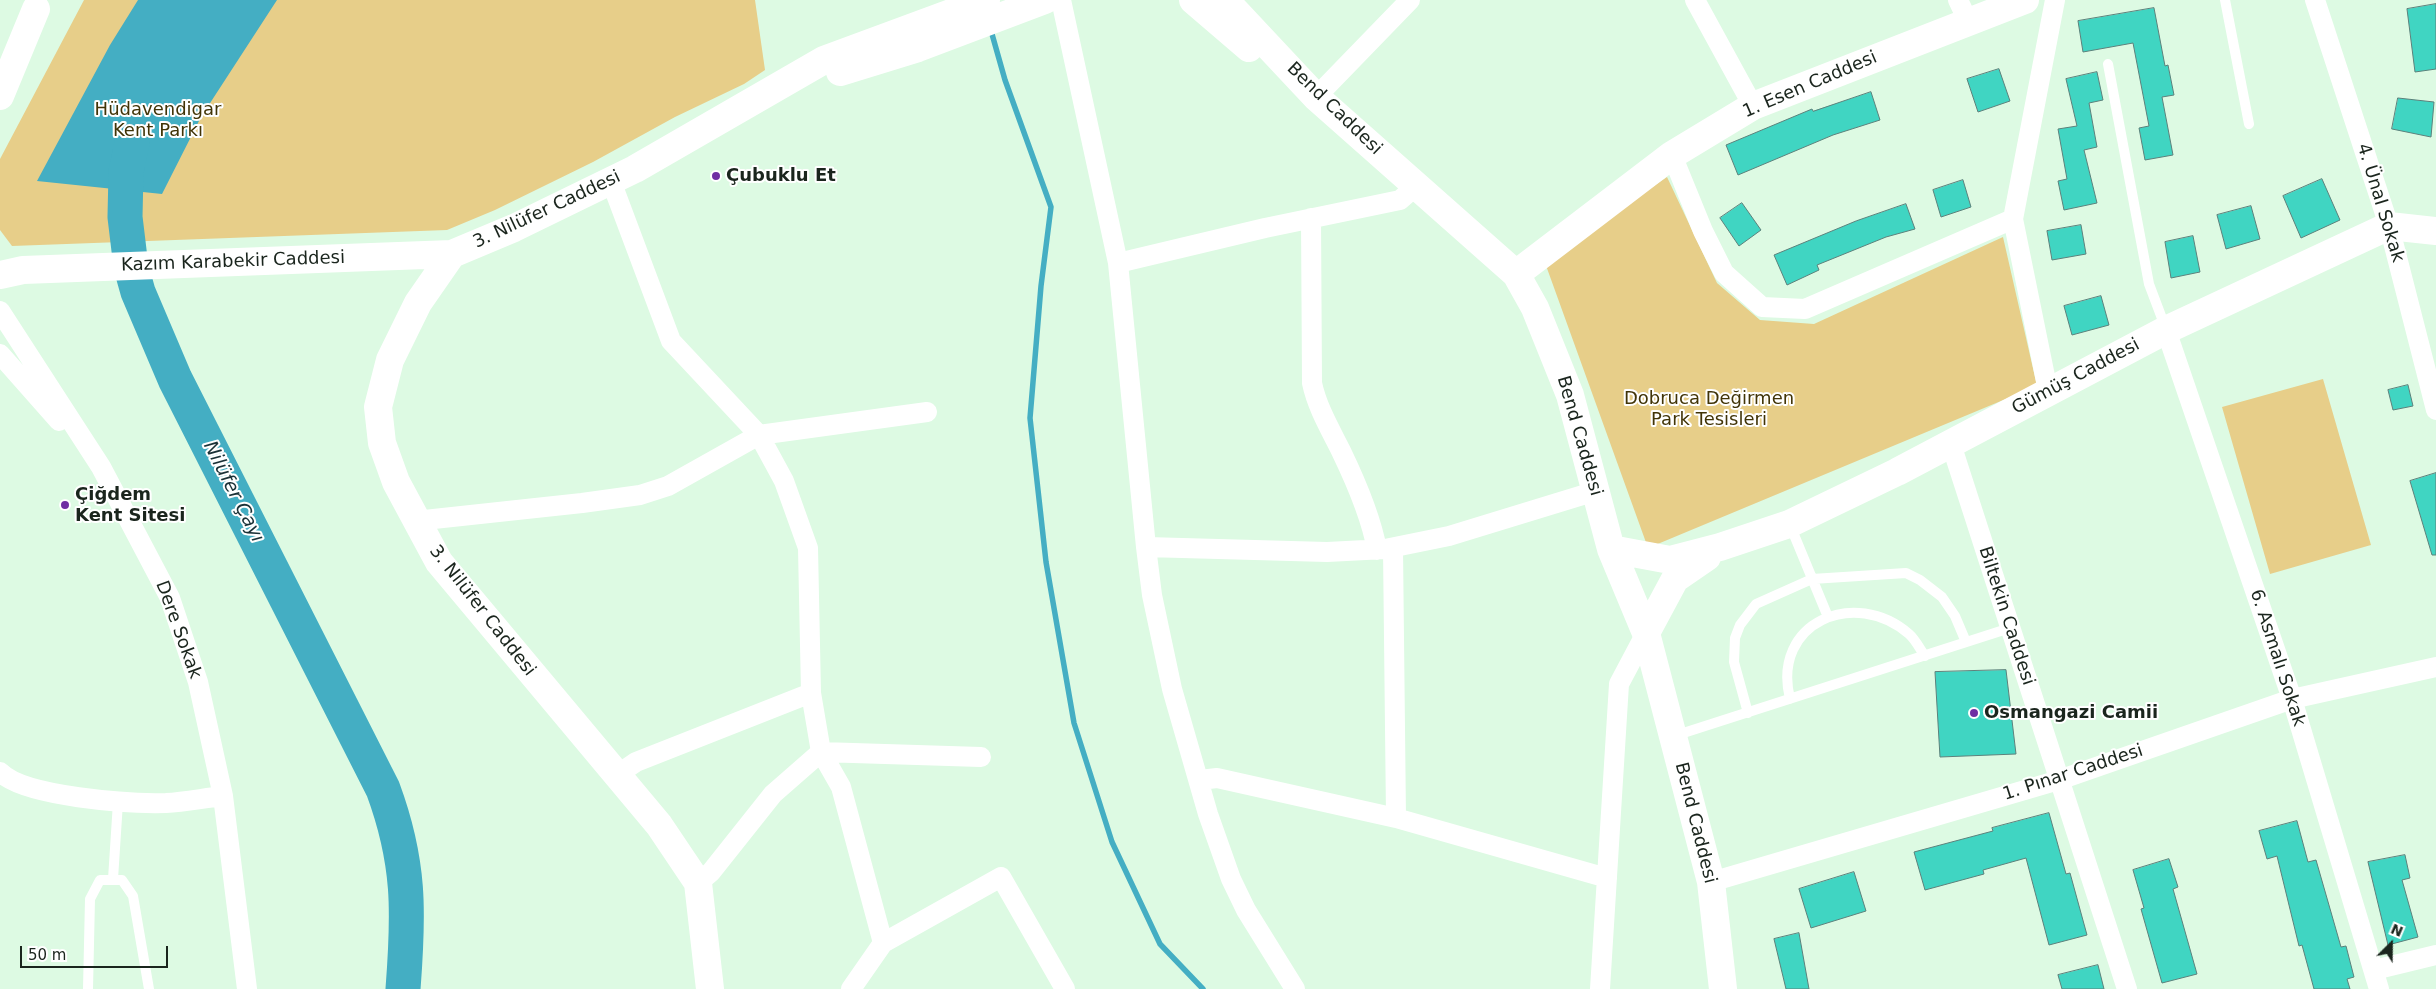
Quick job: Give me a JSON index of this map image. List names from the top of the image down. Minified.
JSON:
{"streets":{"main road":["1. Esen Caddesi","Bend Caddesi","3. Nilüfer Caddesi","Kazım Karabekir Caddesi","Gümüş Caddesi"],"street":["4. Ünal Sokak","Biltekin Caddesi","Dere Sokak","6. Asmalı Sokak","1. Pınar Caddesi"]},"crossings":[["1. Esen Caddesi","Bend Caddesi"],["Bend Caddesi","1. Pınar Caddesi"],["4. Ünal Sokak","Gümüş Caddesi"],["3. Nilüfer Caddesi","Kazım Karabekir Caddesi"],["Gümüş Caddesi","Biltekin Caddesi"],["Gümüş Caddesi","6. Asmalı Sokak"],["Biltekin Caddesi","1. Pınar Caddesi"],["6. Asmalı Sokak","1. Pınar Caddesi"]],"water":["Nilüfer Çayı"],"parks":["Hüdavendigar Kent Parkı","Dobruca Değirmen Park Tesisleri"],"places":["Çubuklu Et","Çiğdem Kent Sitesi","Osmangazi Camii"],"scale_bar":"50 m","north":"top right"}
